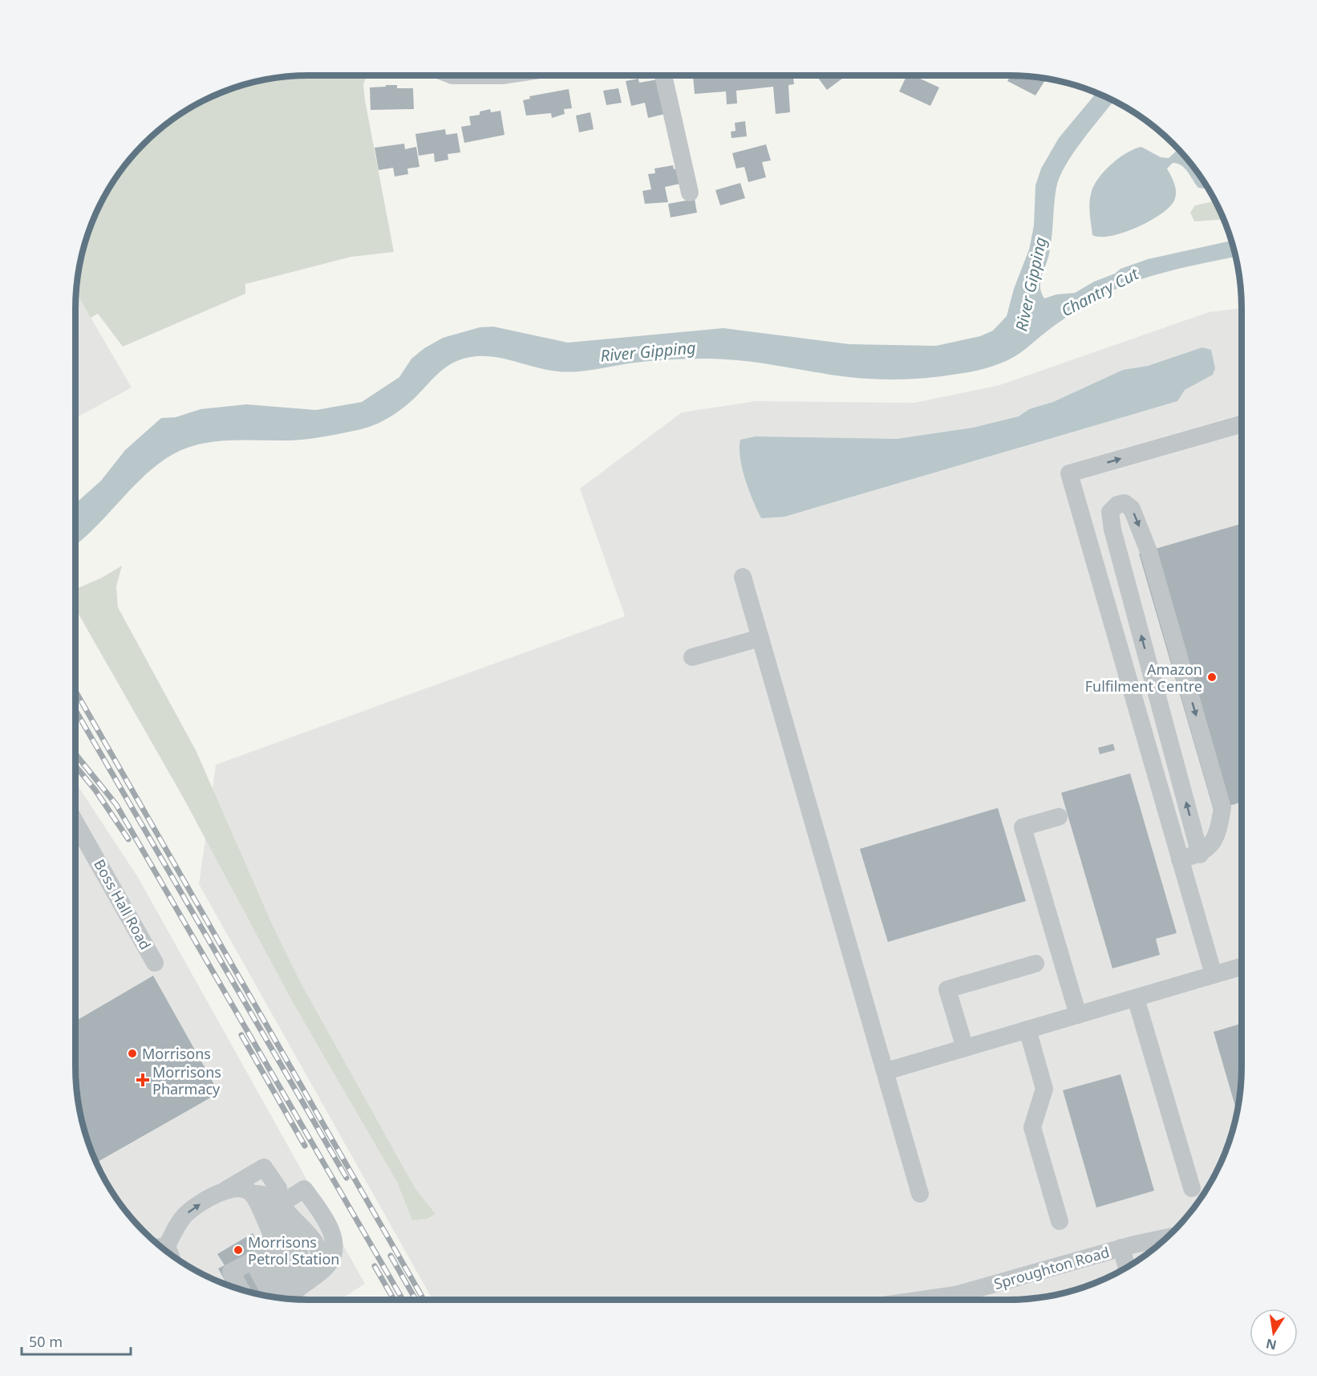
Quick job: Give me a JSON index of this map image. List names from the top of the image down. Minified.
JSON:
{"streets":{"street":["Boss Hall Road","Sproughton Road"]},"water":["River Gipping","Chantry Cut"],"places":{"other":["Amazon Fulfilment Centre","Morrisons","Morrisons Petrol Station"],"health":["Morrisons Pharmacy"]},"scale_bar":"50 m","north":"bottom"}
